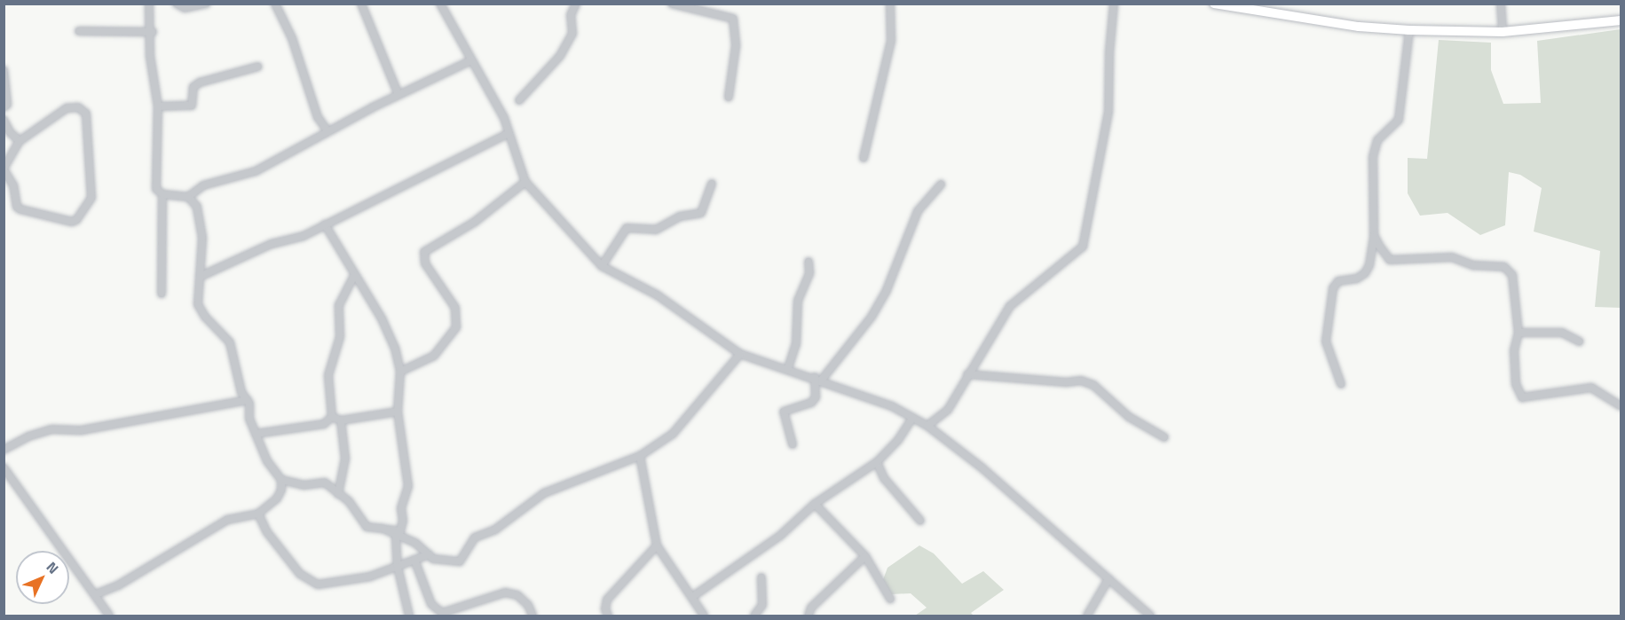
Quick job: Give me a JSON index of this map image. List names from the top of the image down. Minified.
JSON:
{"north":"top right"}
